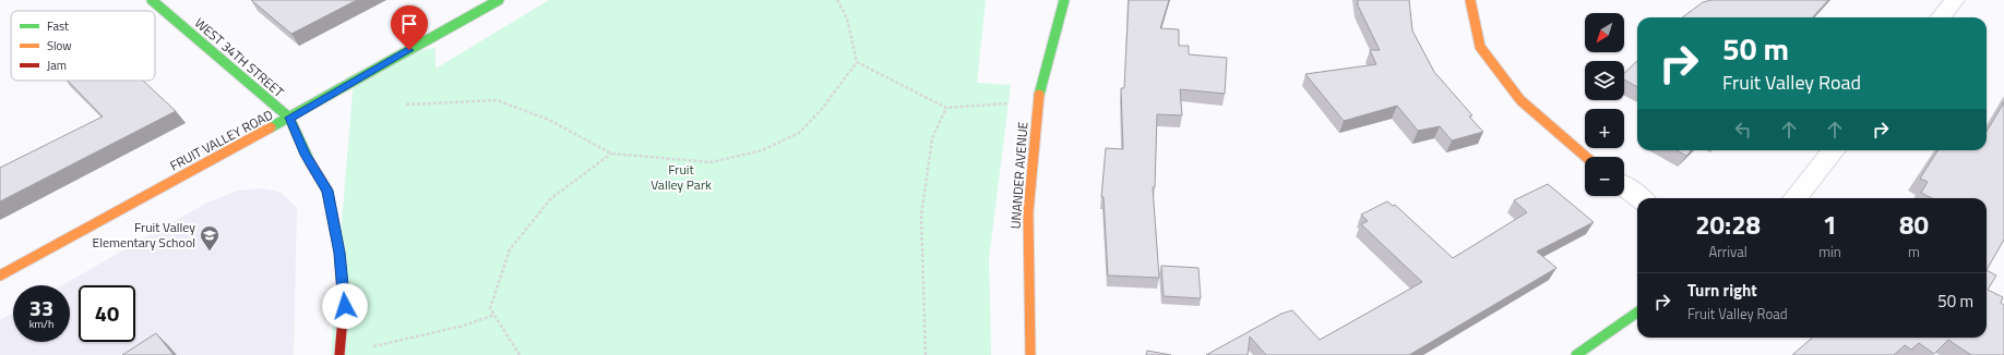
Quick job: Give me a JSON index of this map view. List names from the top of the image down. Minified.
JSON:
{"streets":{"street":["WEST 34TH STREET","FRUIT VALLEY ROAD","UNANDER AVENUE"]},"crossings":[["WEST 34TH STREET","FRUIT VALLEY ROAD"]],"parks":["Fruit Valley Park"],"places":{"school or university":["Fruit Valley Elementary School"]},"legend":["Fast","Slow","Jam"],"north":"bottom left","page":{"map_buttons":["+","−"],"turn":["50 m","Fruit Valley Road"],"eta":["20:28","Arrival","1","min","80","m"],"list":[{"name":"Turn right","note":"Fruit Valley Road","value":"50 m"}],"speed":"33 km/h","limit":"40"}}
